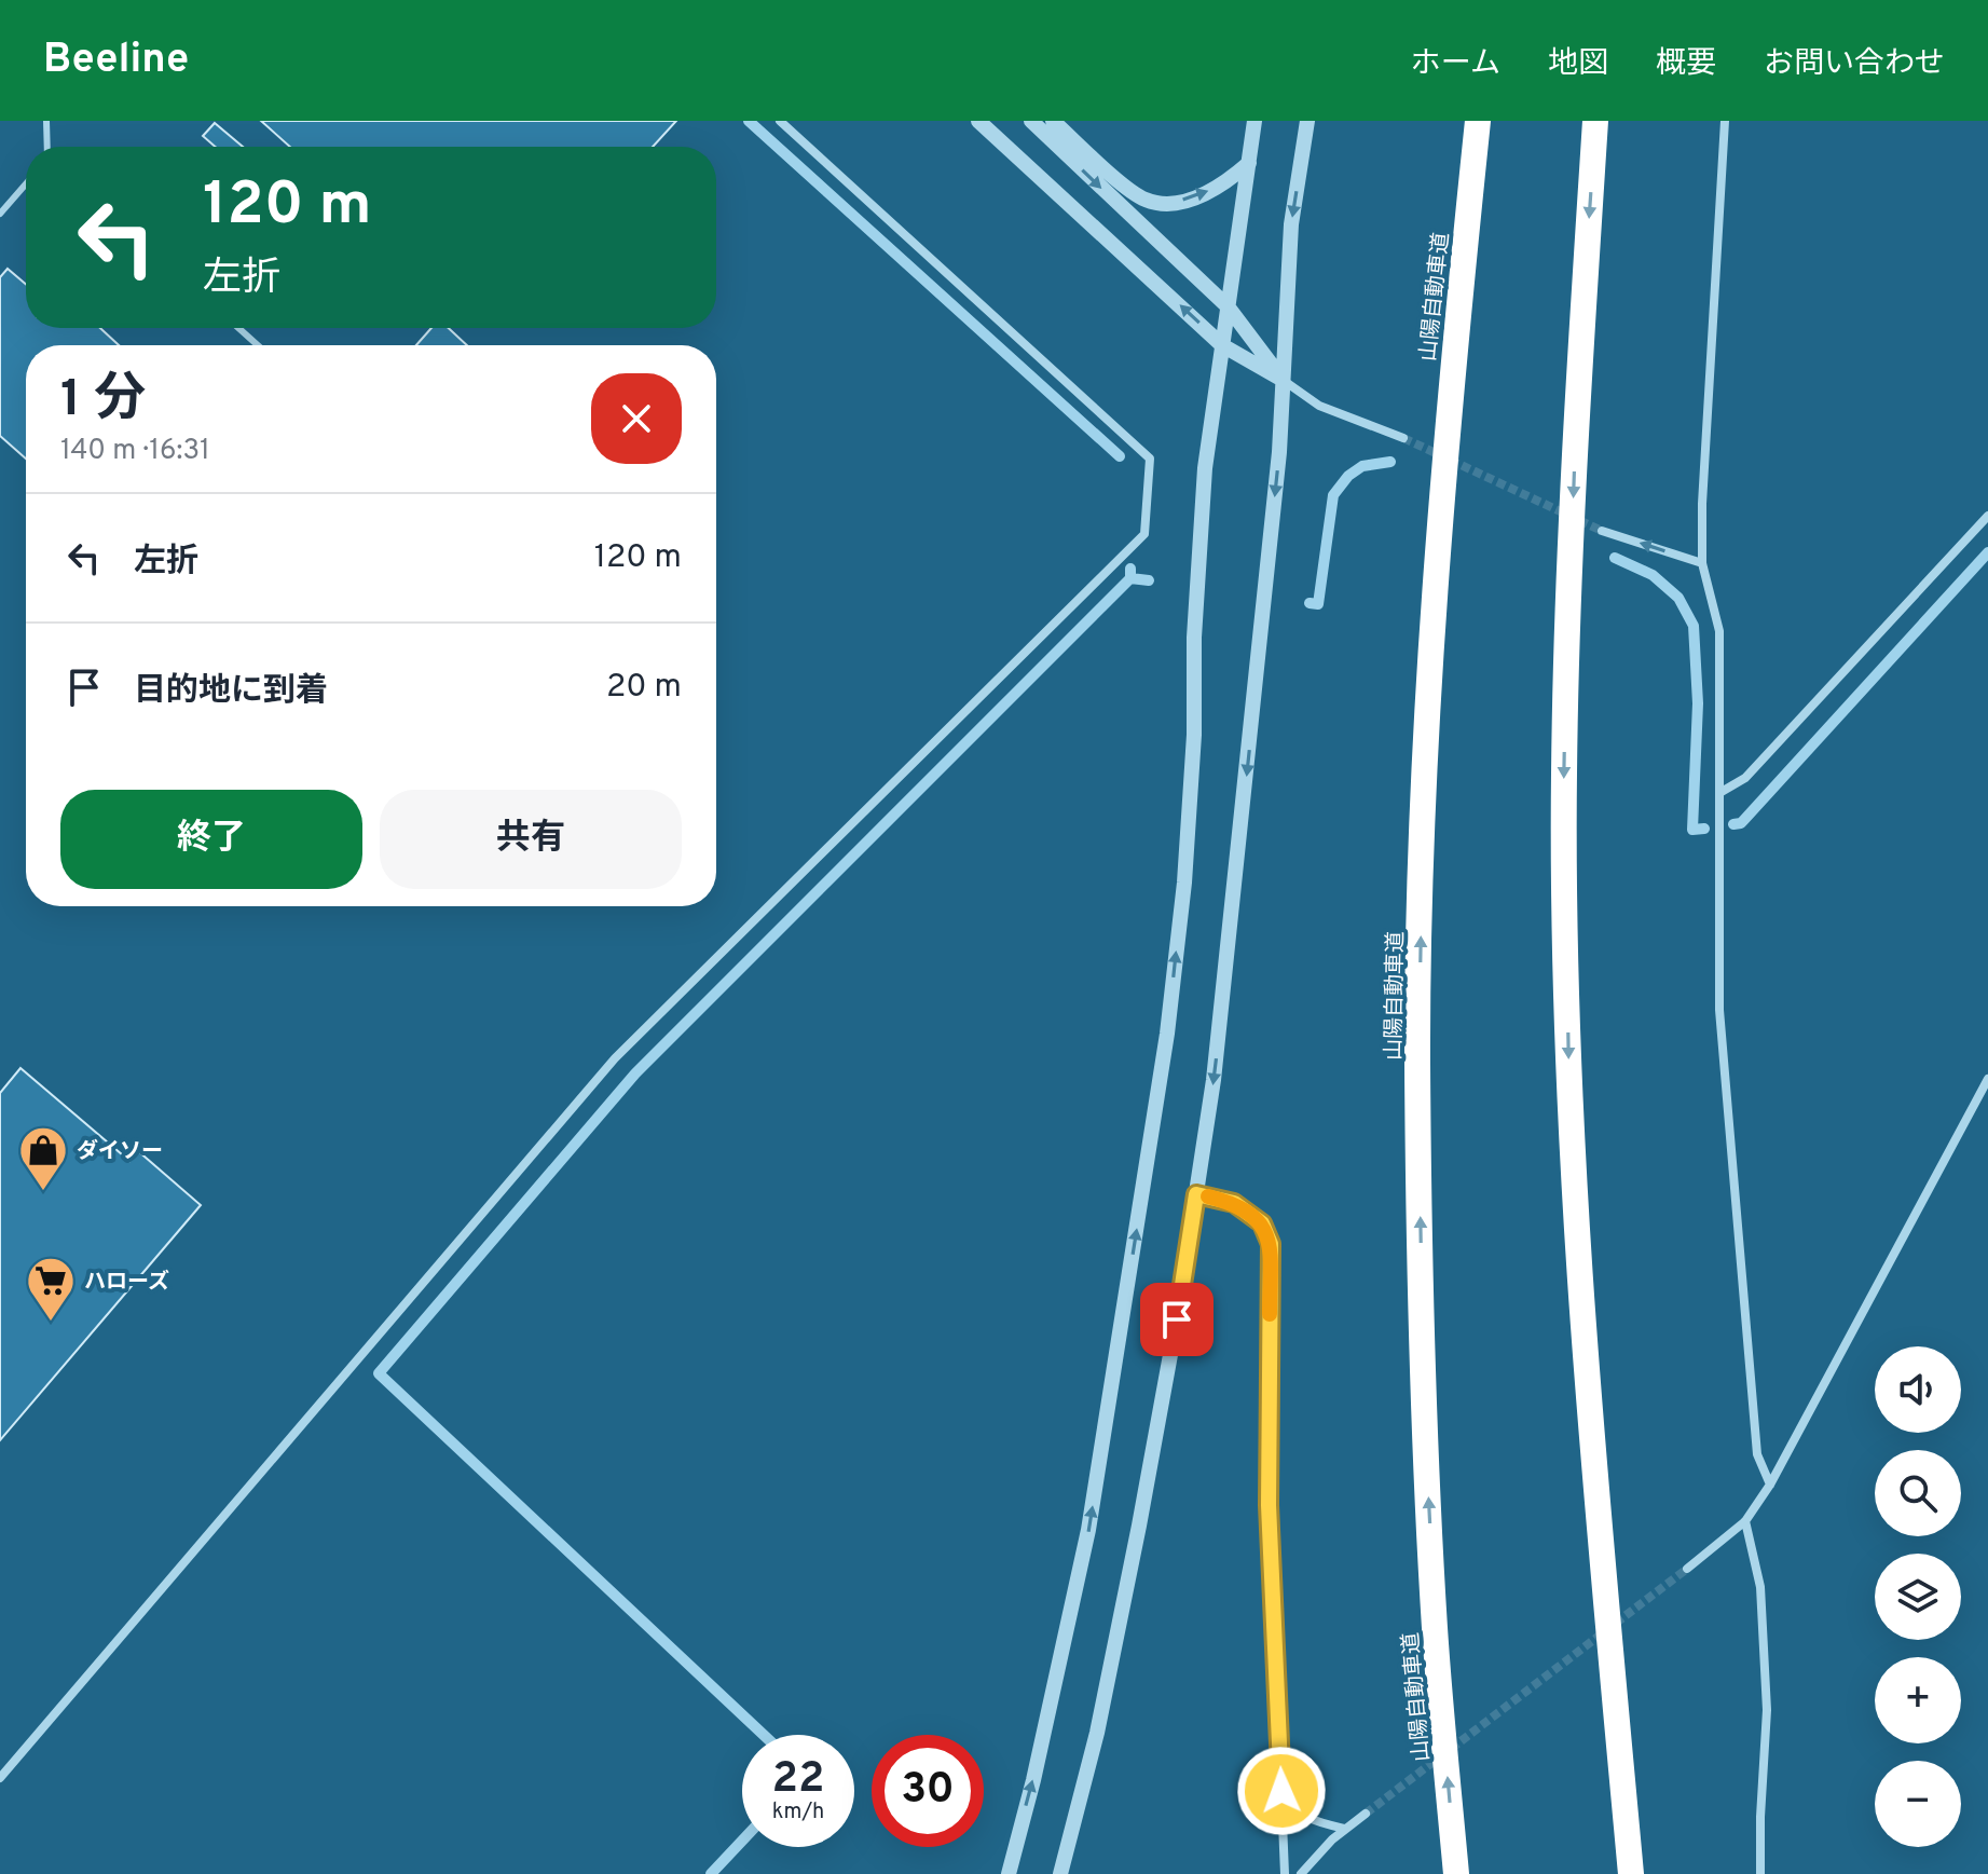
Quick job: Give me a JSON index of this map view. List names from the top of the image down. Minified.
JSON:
{"streets":{"highway":["山陽自動車道"]},"places":{"shop":["ダイソー"],"supermarket":["ハローズ"]},"page":{"header":"Beeline","nav":["ホーム","地図","概要","お問い合わせ"],"turn":["120 m","左折"],"heading":["1 分","140 m · 16:31"],"list":[{"name":"左折","value":"120 m"},{"name":"目的地に到着","value":"20 m"}],"buttons":["終了","共有"],"map_buttons":["+","−"],"speed":"22 km/h","limit":"30"}}
